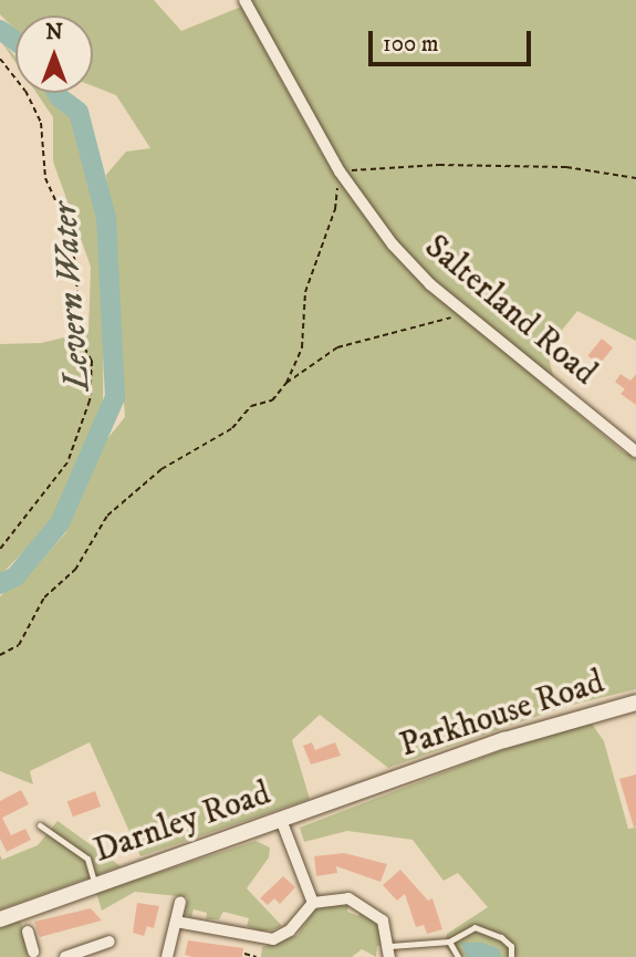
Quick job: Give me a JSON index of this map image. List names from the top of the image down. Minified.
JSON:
{"streets":{"main road":["Parkhouse Road","Darnley Road"],"street":["Salterland Road"]},"crossings":[["Parkhouse Road","Darnley Road"]],"water":["Levern Water"],"scale_bar":"100 m","north":"top"}
